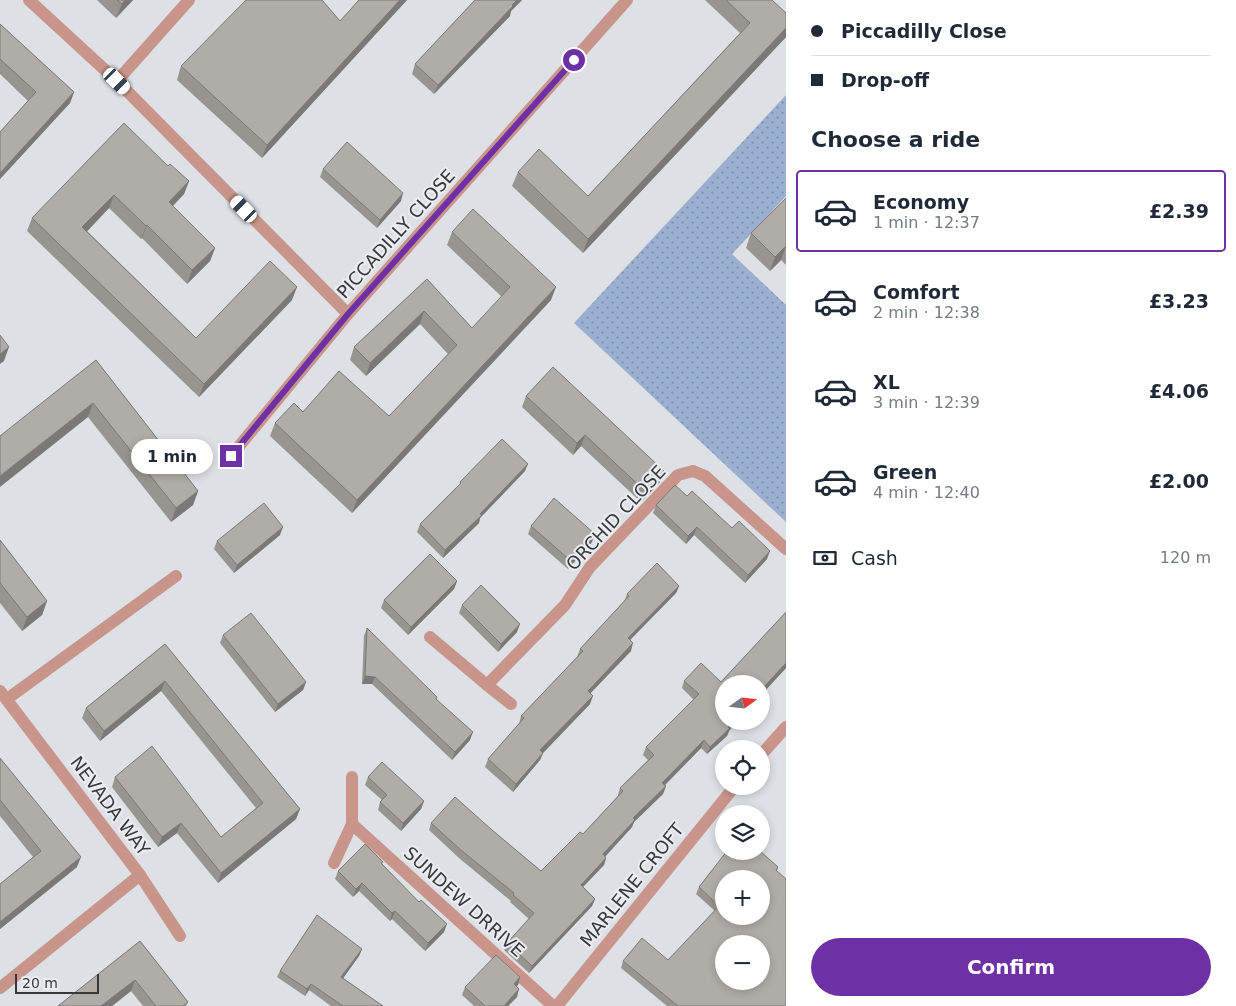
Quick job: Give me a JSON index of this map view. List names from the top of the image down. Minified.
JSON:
{"streets":{"street":["PICCADILLY CLOSE","ORCHID CLOSE","NEVADA WAY","MARLENE CROFT","SUNDEW DRRIVE"]},"scale_bar":"20 m","north":"right","page":{"banner":["Piccadilly Close","Drop-off"],"heading":"Choose a ride","list":[{"name":"Economy","note":"1 min · 12:37","value":"£2.39"},{"name":"Comfort","note":"2 min · 12:38","value":"£3.23"},{"name":"XL","note":"3 min · 12:39","value":"£4.06"},{"name":"Green","note":"4 min · 12:40","value":"£2.00"}],"bubble":"1 min","pay":["Cash","120 m"],"map_buttons":["+","−"],"buttons":"Confirm","scale":"20 m"}}
